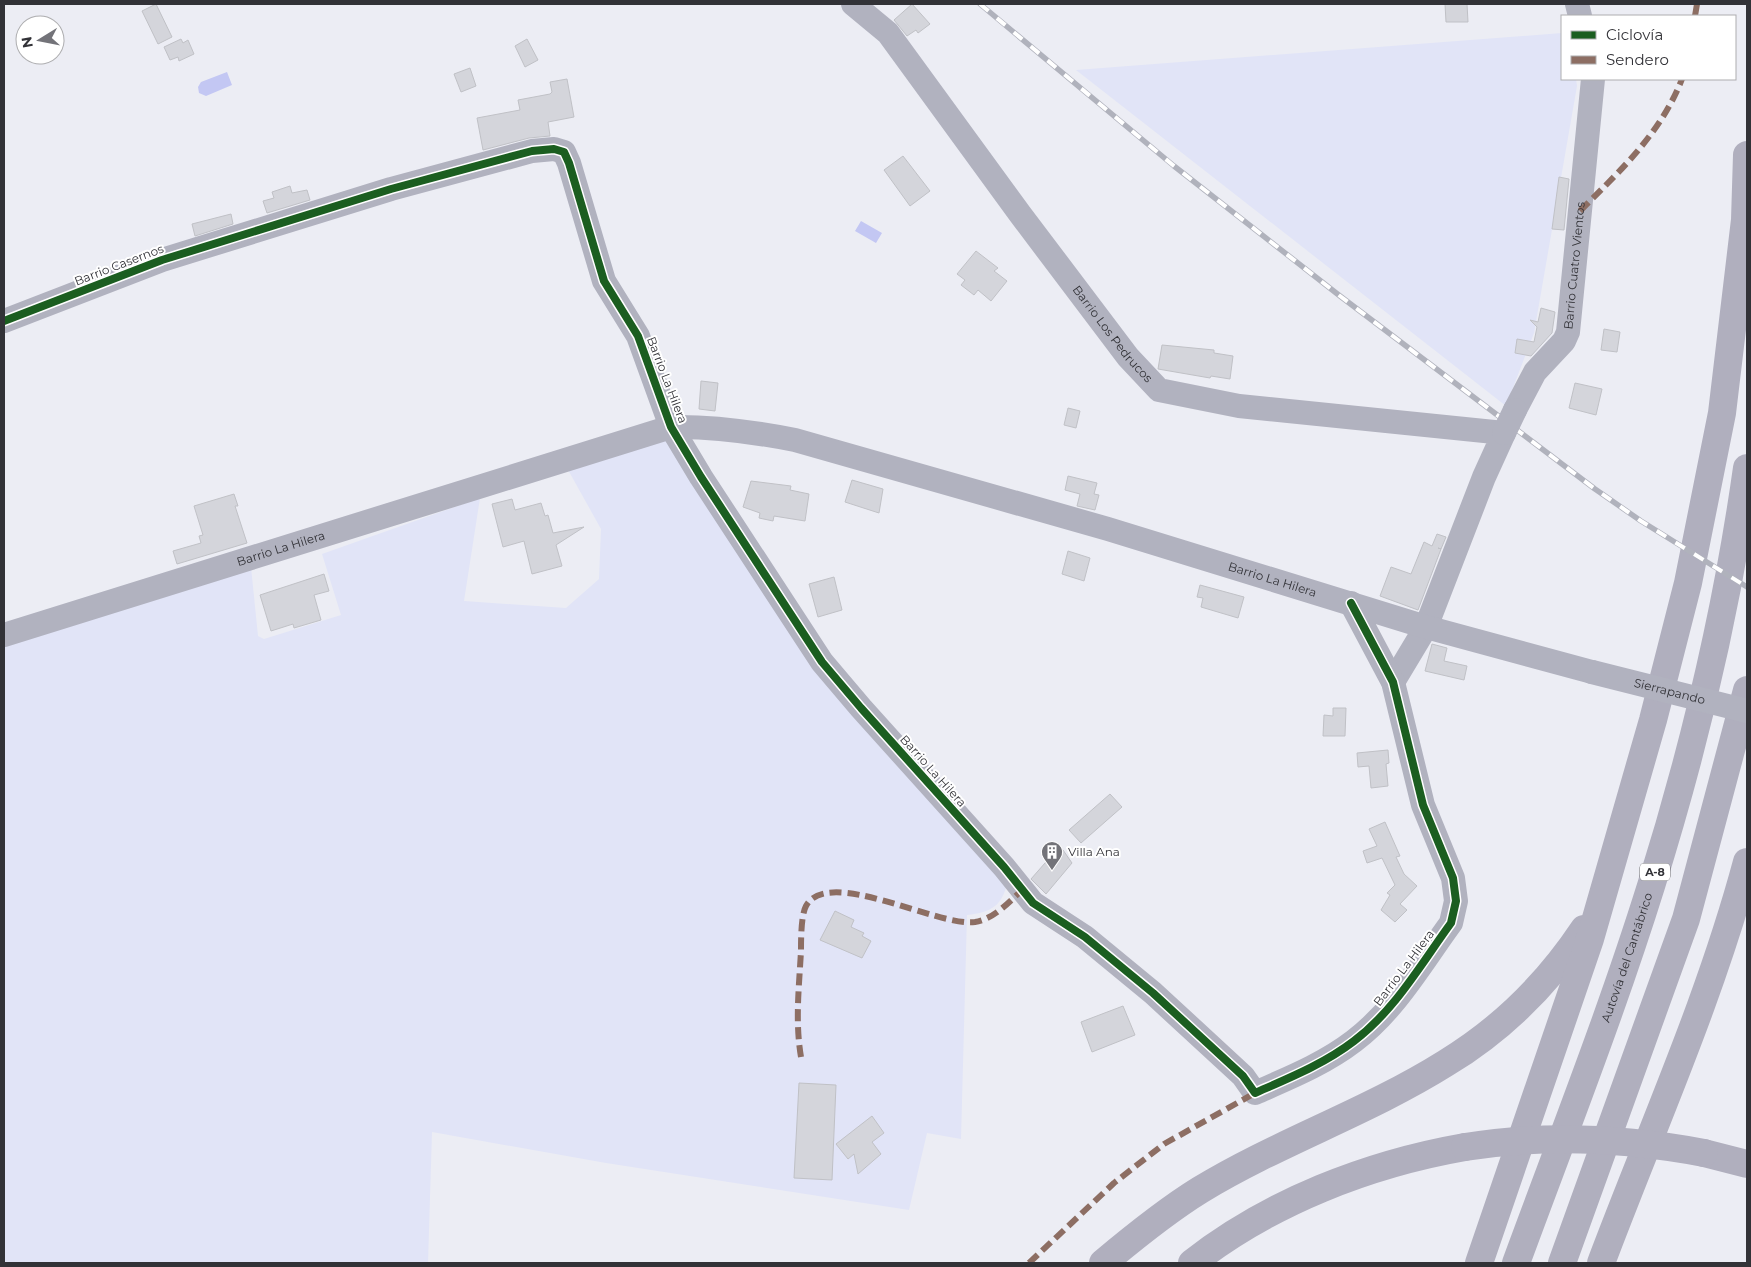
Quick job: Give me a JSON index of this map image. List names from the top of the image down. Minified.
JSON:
{"streets":{"highway":["A-8","Autovía del Cantábrico"],"street":["Barrio Casernos","Barrio Cuatro Vientos","Barrio Los Pedrucos","Barrio La Hilera","Sierrapando"]},"crossings":[["Barrio Casernos","Barrio La Hilera"],["Barrio Cuatro Vientos","Barrio Los Pedrucos"],["Barrio La Hilera","Sierrapando"]],"places":{"building":["Villa Ana"]},"legend":["Ciclovía","Sendero"],"north":"left"}
